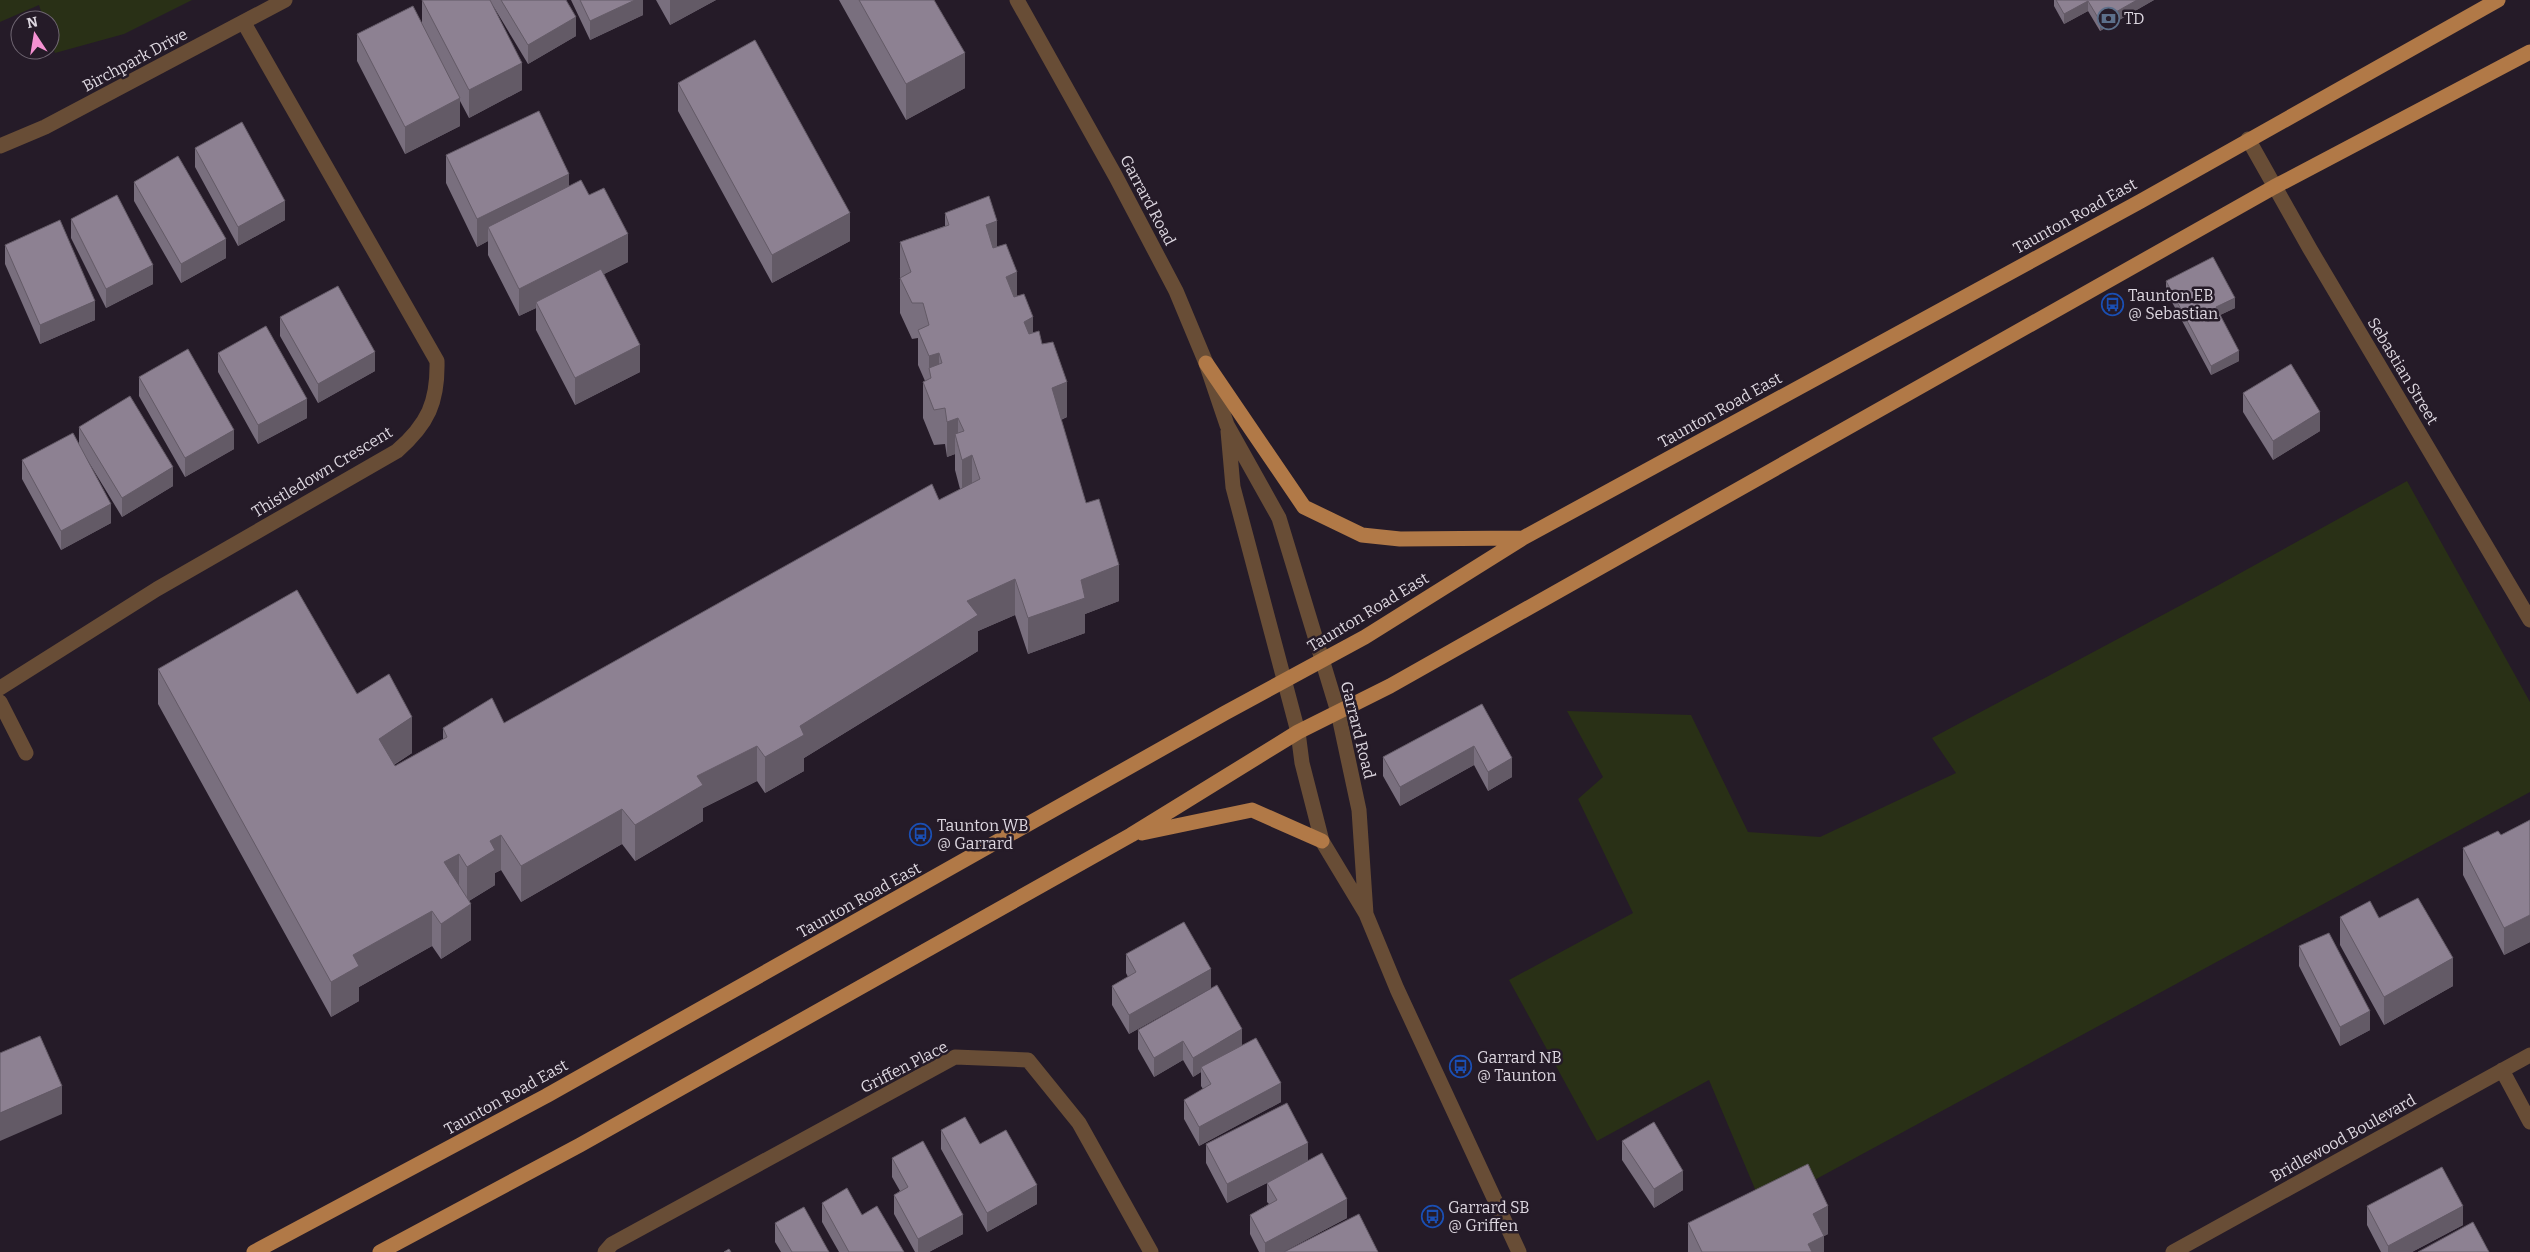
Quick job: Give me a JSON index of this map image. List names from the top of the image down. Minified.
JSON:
{"streets":{"main road":["Taunton Road East"],"street":["Birchpark Drive","Garrard Road","Sebastian Street","Thistledown Crescent","Griffen Place","Bridlewood Boulevard"]},"crossings":[["Birchpark Drive","Thistledown Crescent"],["Garrard Road","Taunton Road East"],["Taunton Road East","Sebastian Street"]],"places":{"bank":["TD"],"bus stop":["Taunton EB @ Sebastian","Taunton WB @ Garrard","Garrard NB @ Taunton","Garrard SB @ Griffen"]},"north":"top"}
